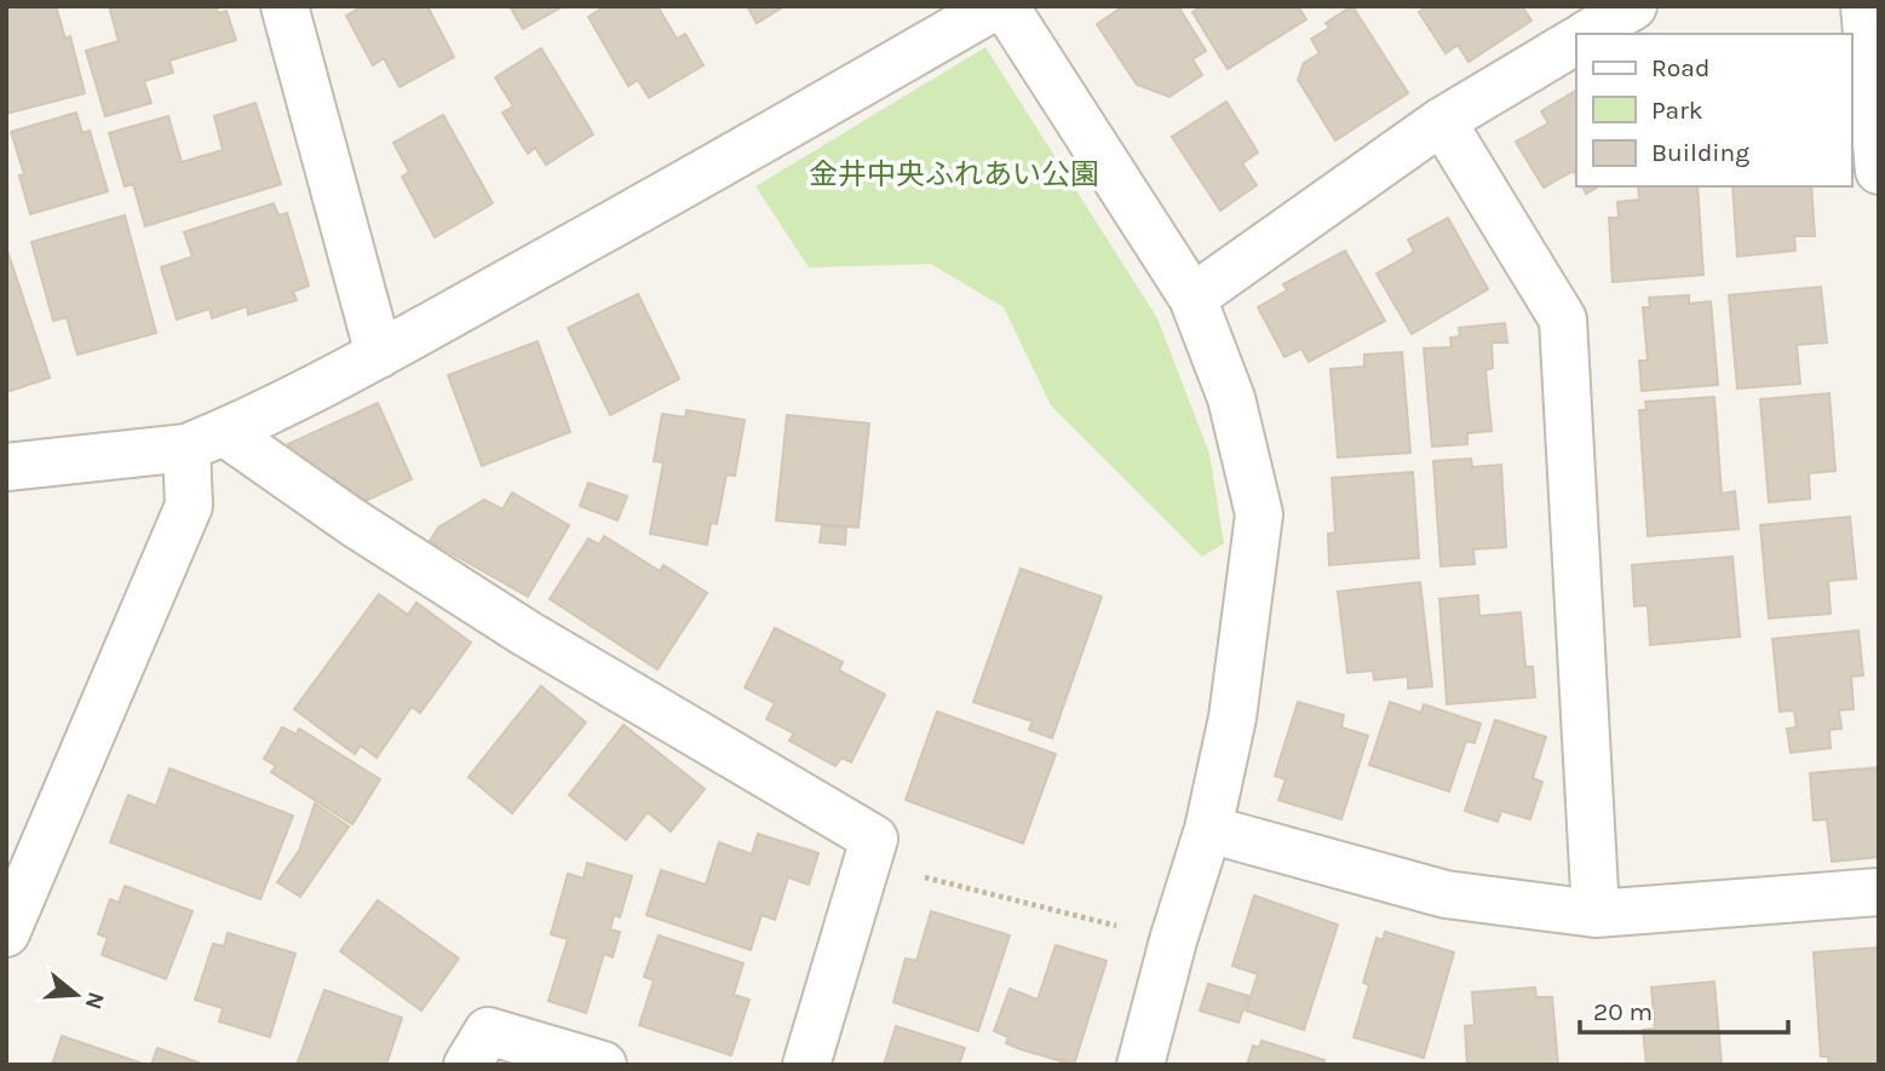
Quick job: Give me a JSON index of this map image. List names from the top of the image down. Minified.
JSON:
{"parks":["金井中央ふれあい公園"],"legend":["Road","Park","Building"],"scale_bar":"20 m","north":"right"}
